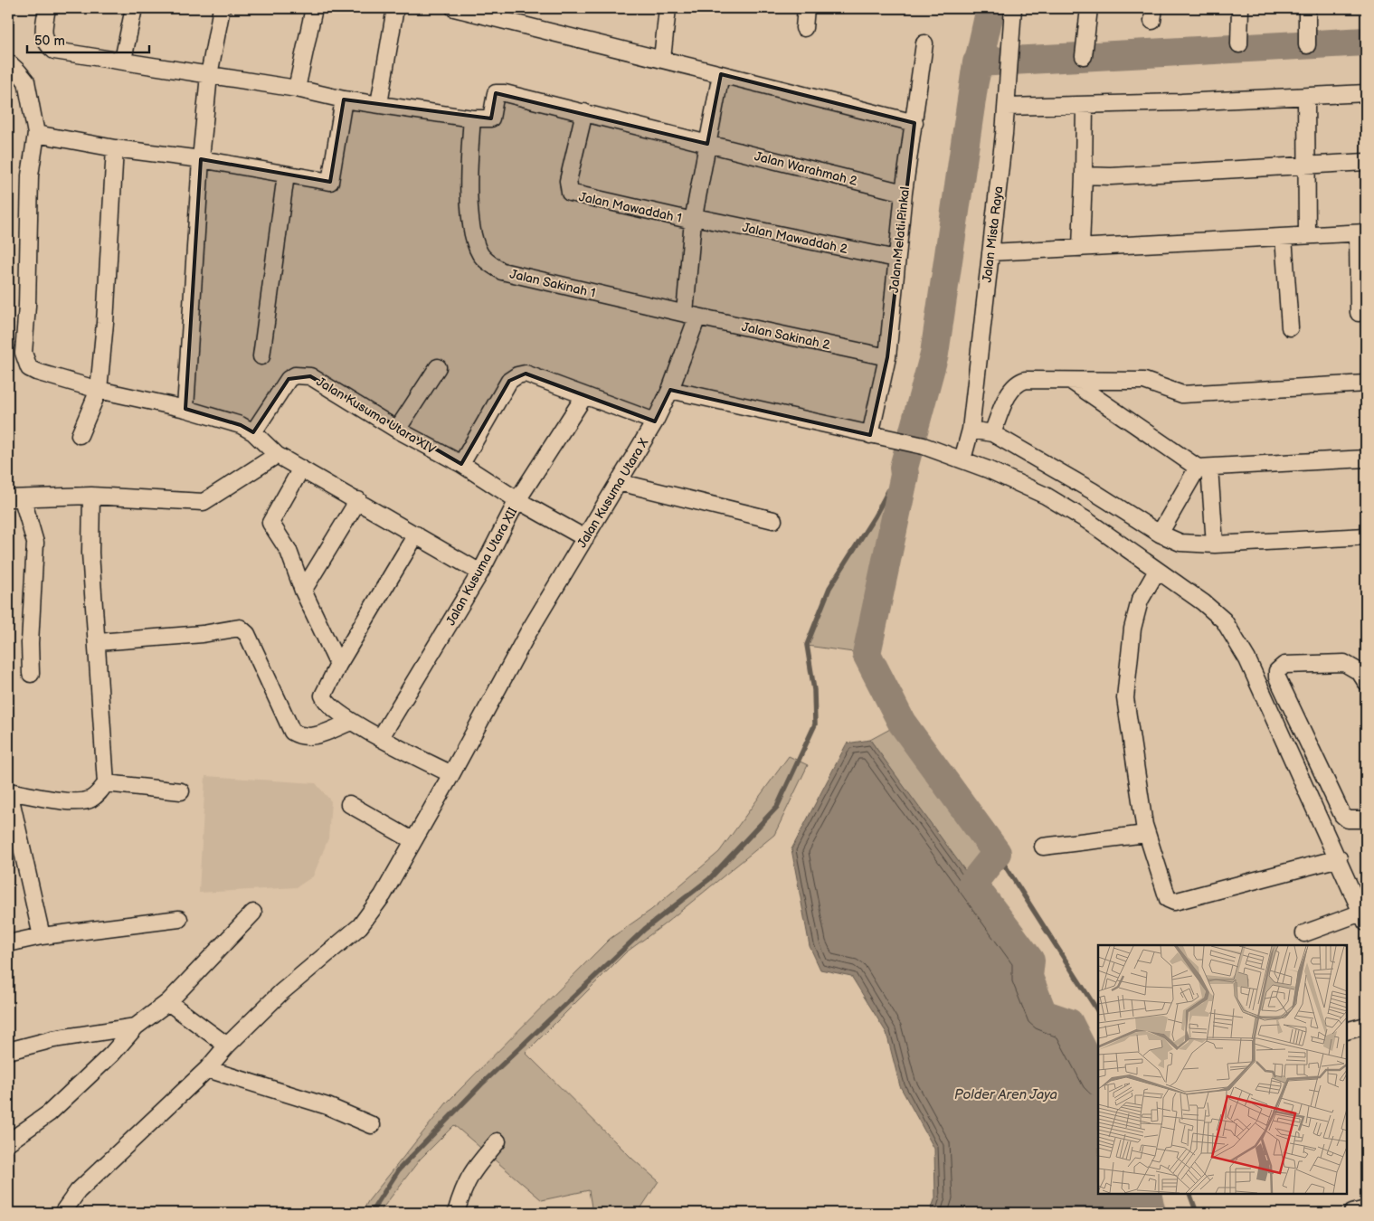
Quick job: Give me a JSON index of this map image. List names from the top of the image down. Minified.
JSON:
{"streets":{"street":["Jalan Warahmah 2","Jalan Mawaddah 1","Jalan Mista Raya","Jalan Mawaddah 2","Jalan Melati Pinkal","Jalan Sakinah 1","Jalan Sakinah 2","Jalan Kusuma Utara XIV","Jalan Kusuma Utara X","Jalan Kusuma Utara XII"]},"crossings":[["Jalan Warahmah 2","Jalan Mawaddah 1"],["Jalan Warahmah 2","Jalan Melati Pinkal"],["Jalan Warahmah 2","Jalan Sakinah 1"],["Jalan Warahmah 2","Jalan Kusuma Utara X"],["Jalan Mawaddah 1","Jalan Mawaddah 2"],["Jalan Mawaddah 1","Jalan Kusuma Utara X"],["Jalan Mawaddah 2","Jalan Melati Pinkal"],["Jalan Mawaddah 2","Jalan Kusuma Utara X"],["Jalan Melati Pinkal","Jalan Sakinah 2"],["Jalan Sakinah 1","Jalan Sakinah 2"],["Jalan Sakinah 1","Jalan Kusuma Utara X"],["Jalan Sakinah 2","Jalan Kusuma Utara X"],["Jalan Kusuma Utara XIV","Jalan Kusuma Utara X"],["Jalan Kusuma Utara XIV","Jalan Kusuma Utara XII"]],"water":["Polder Aren Jaya"],"scale_bar":"50 m"}
